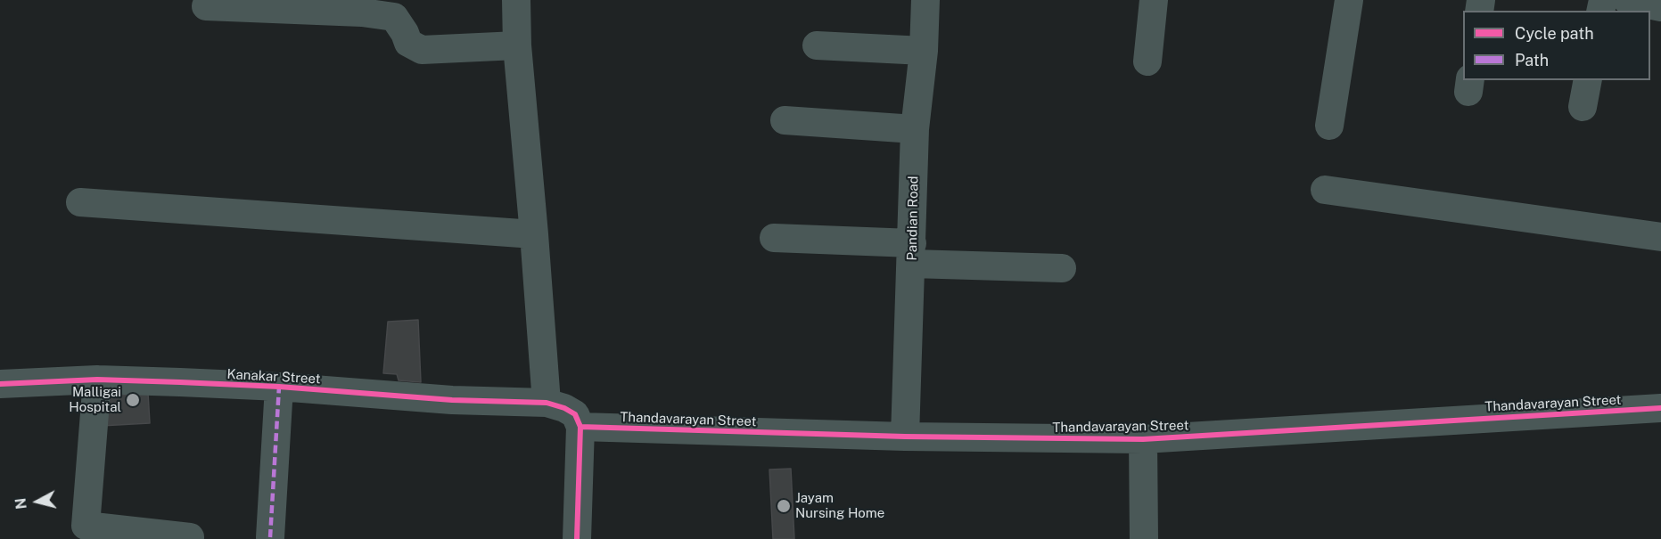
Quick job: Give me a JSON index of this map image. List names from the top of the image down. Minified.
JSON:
{"streets":{"street":["Pandian Road","Kanakar Street","Thandavarayan Street"]},"crossings":[["Pandian Road","Thandavarayan Street"],["Kanakar Street","Thandavarayan Street"]],"places":["Malligai Hospital","Jayam Nursing Home"],"legend":["Cycle path","Path"],"north":"left"}
